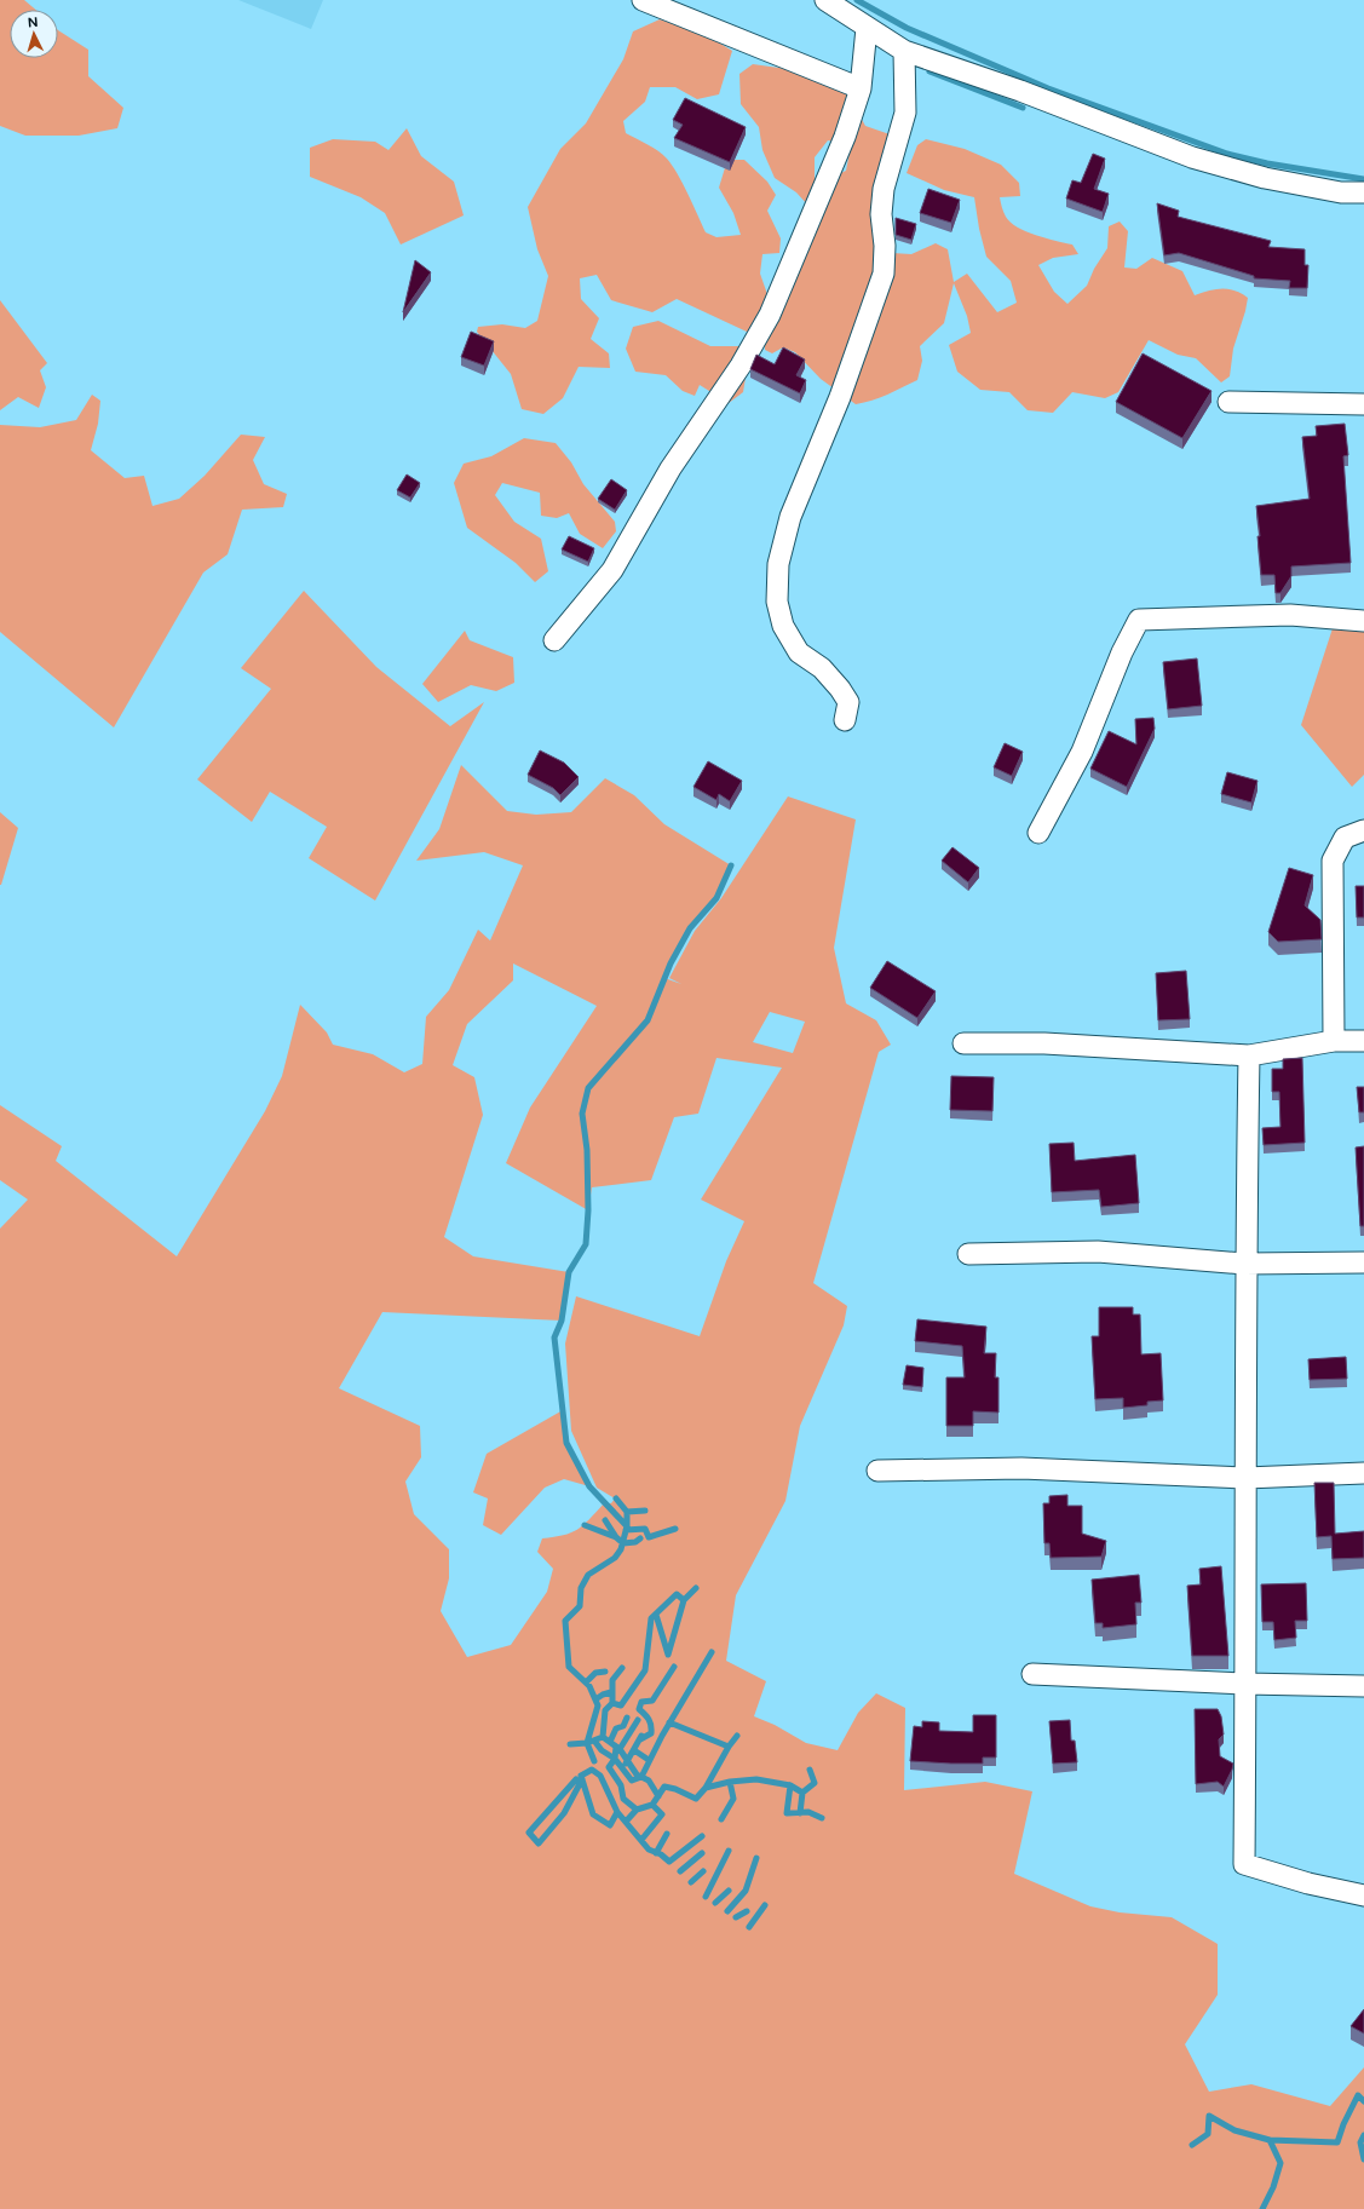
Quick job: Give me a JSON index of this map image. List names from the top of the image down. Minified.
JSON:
{"north":"top"}
